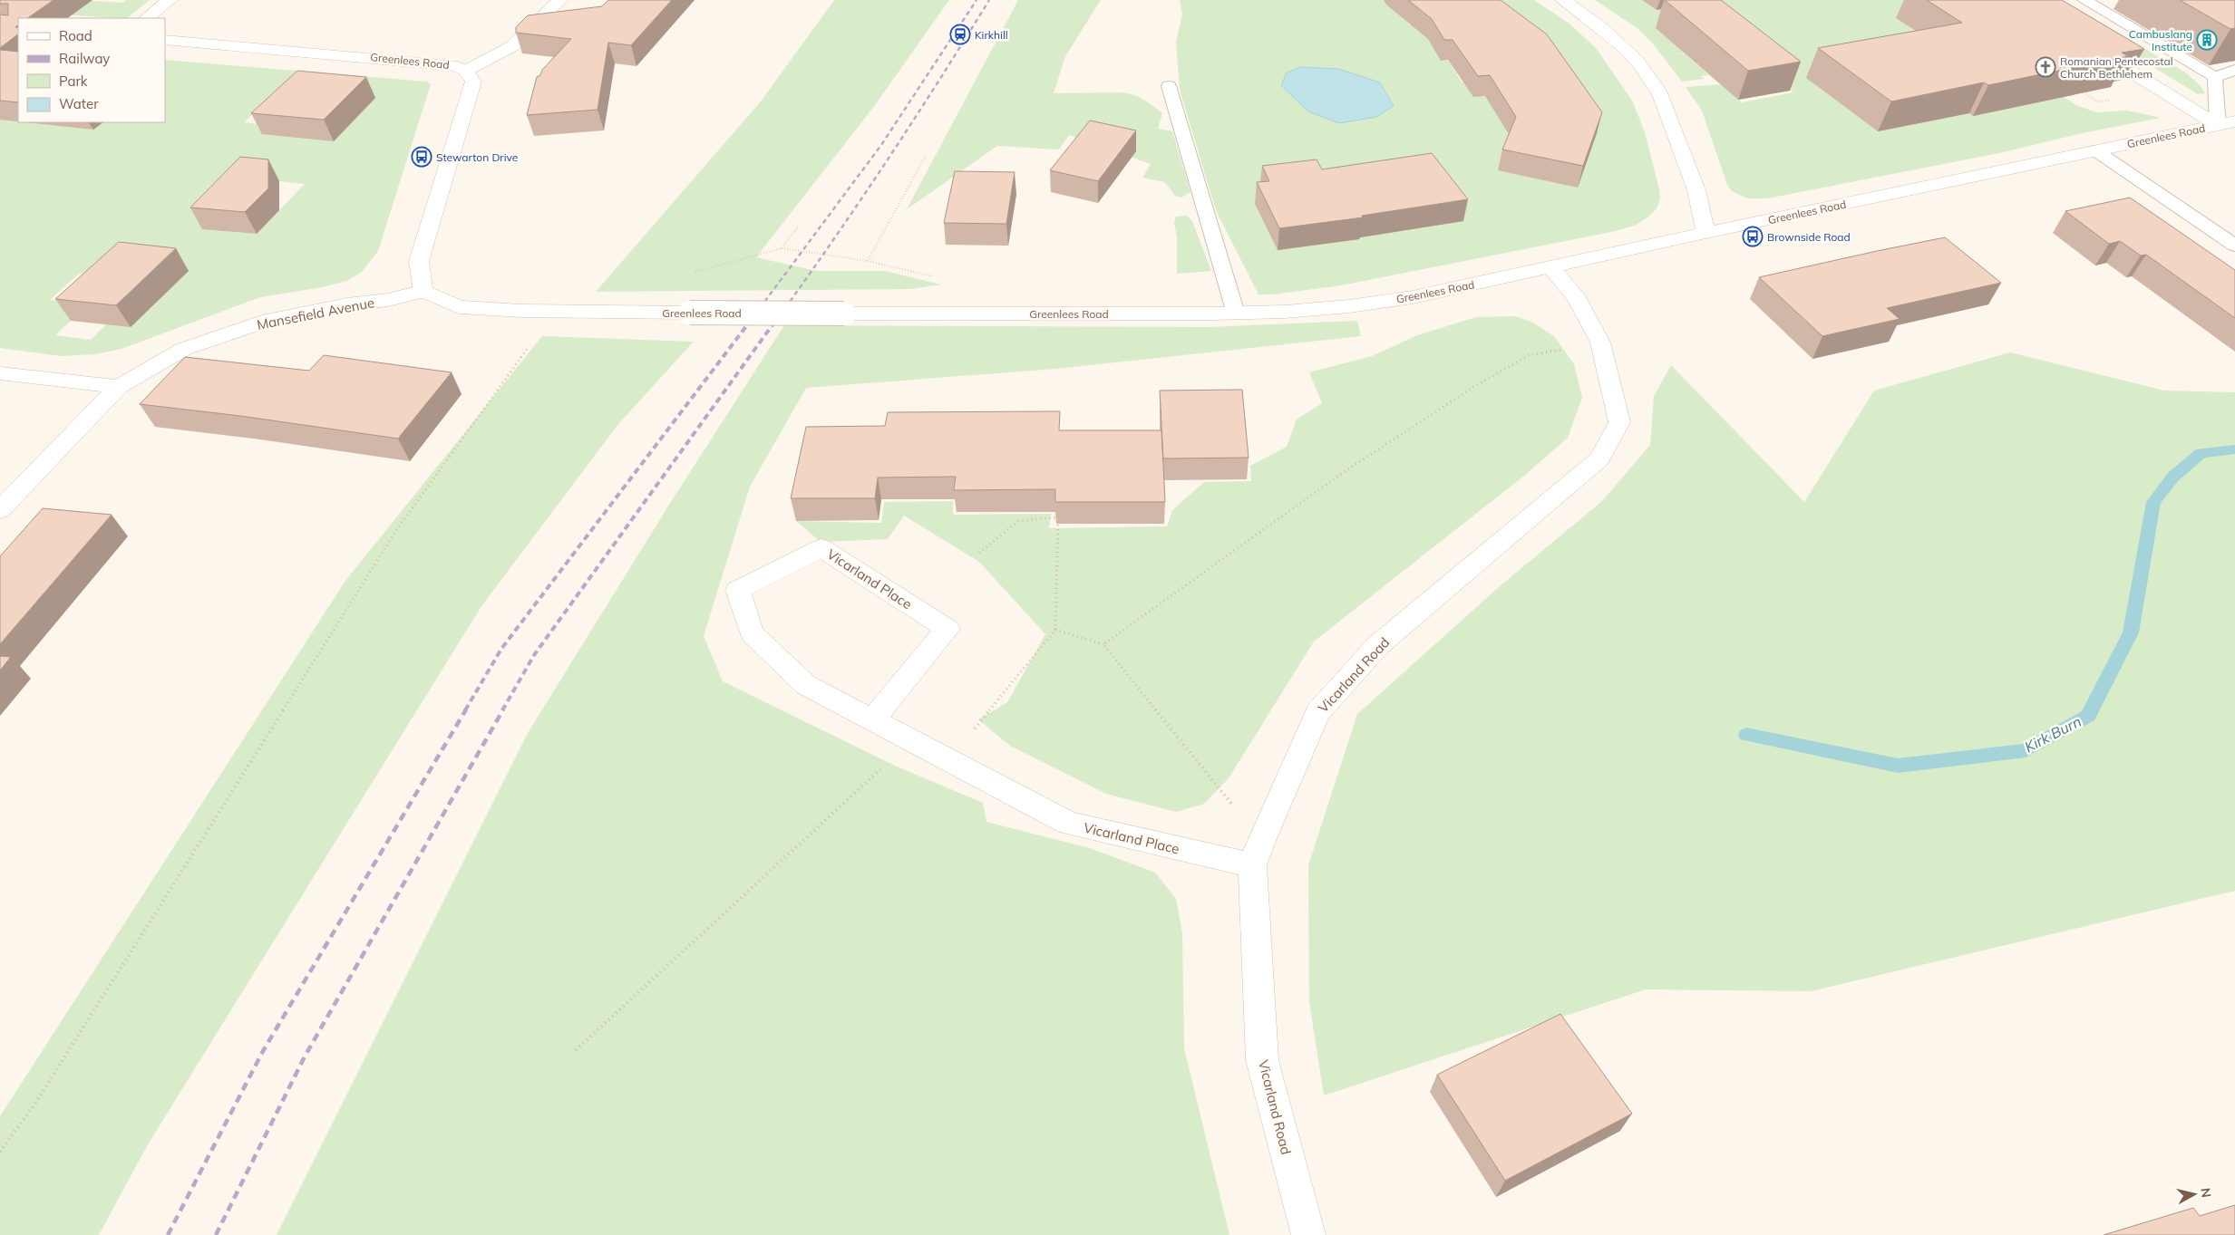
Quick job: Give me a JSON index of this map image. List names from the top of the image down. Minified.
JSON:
{"streets":{"street":["Greenlees Road","Mansefield Avenue","Vicarland Place","Vicarland Road"]},"crossings":[["Greenlees Road","Mansefield Avenue"],["Greenlees Road","Vicarland Road"],["Vicarland Place","Vicarland Road"]],"water":["Kirk Burn"],"places":{"station":["Kirkhill"],"building":["Cambuslang Institute"],"church":["Romanian Pentecostal Church Bethlehem"],"bus stop":["Stewarton Drive","Brownside Road"]},"legend":["Road","Railway","Park","Water"],"north":"right"}
